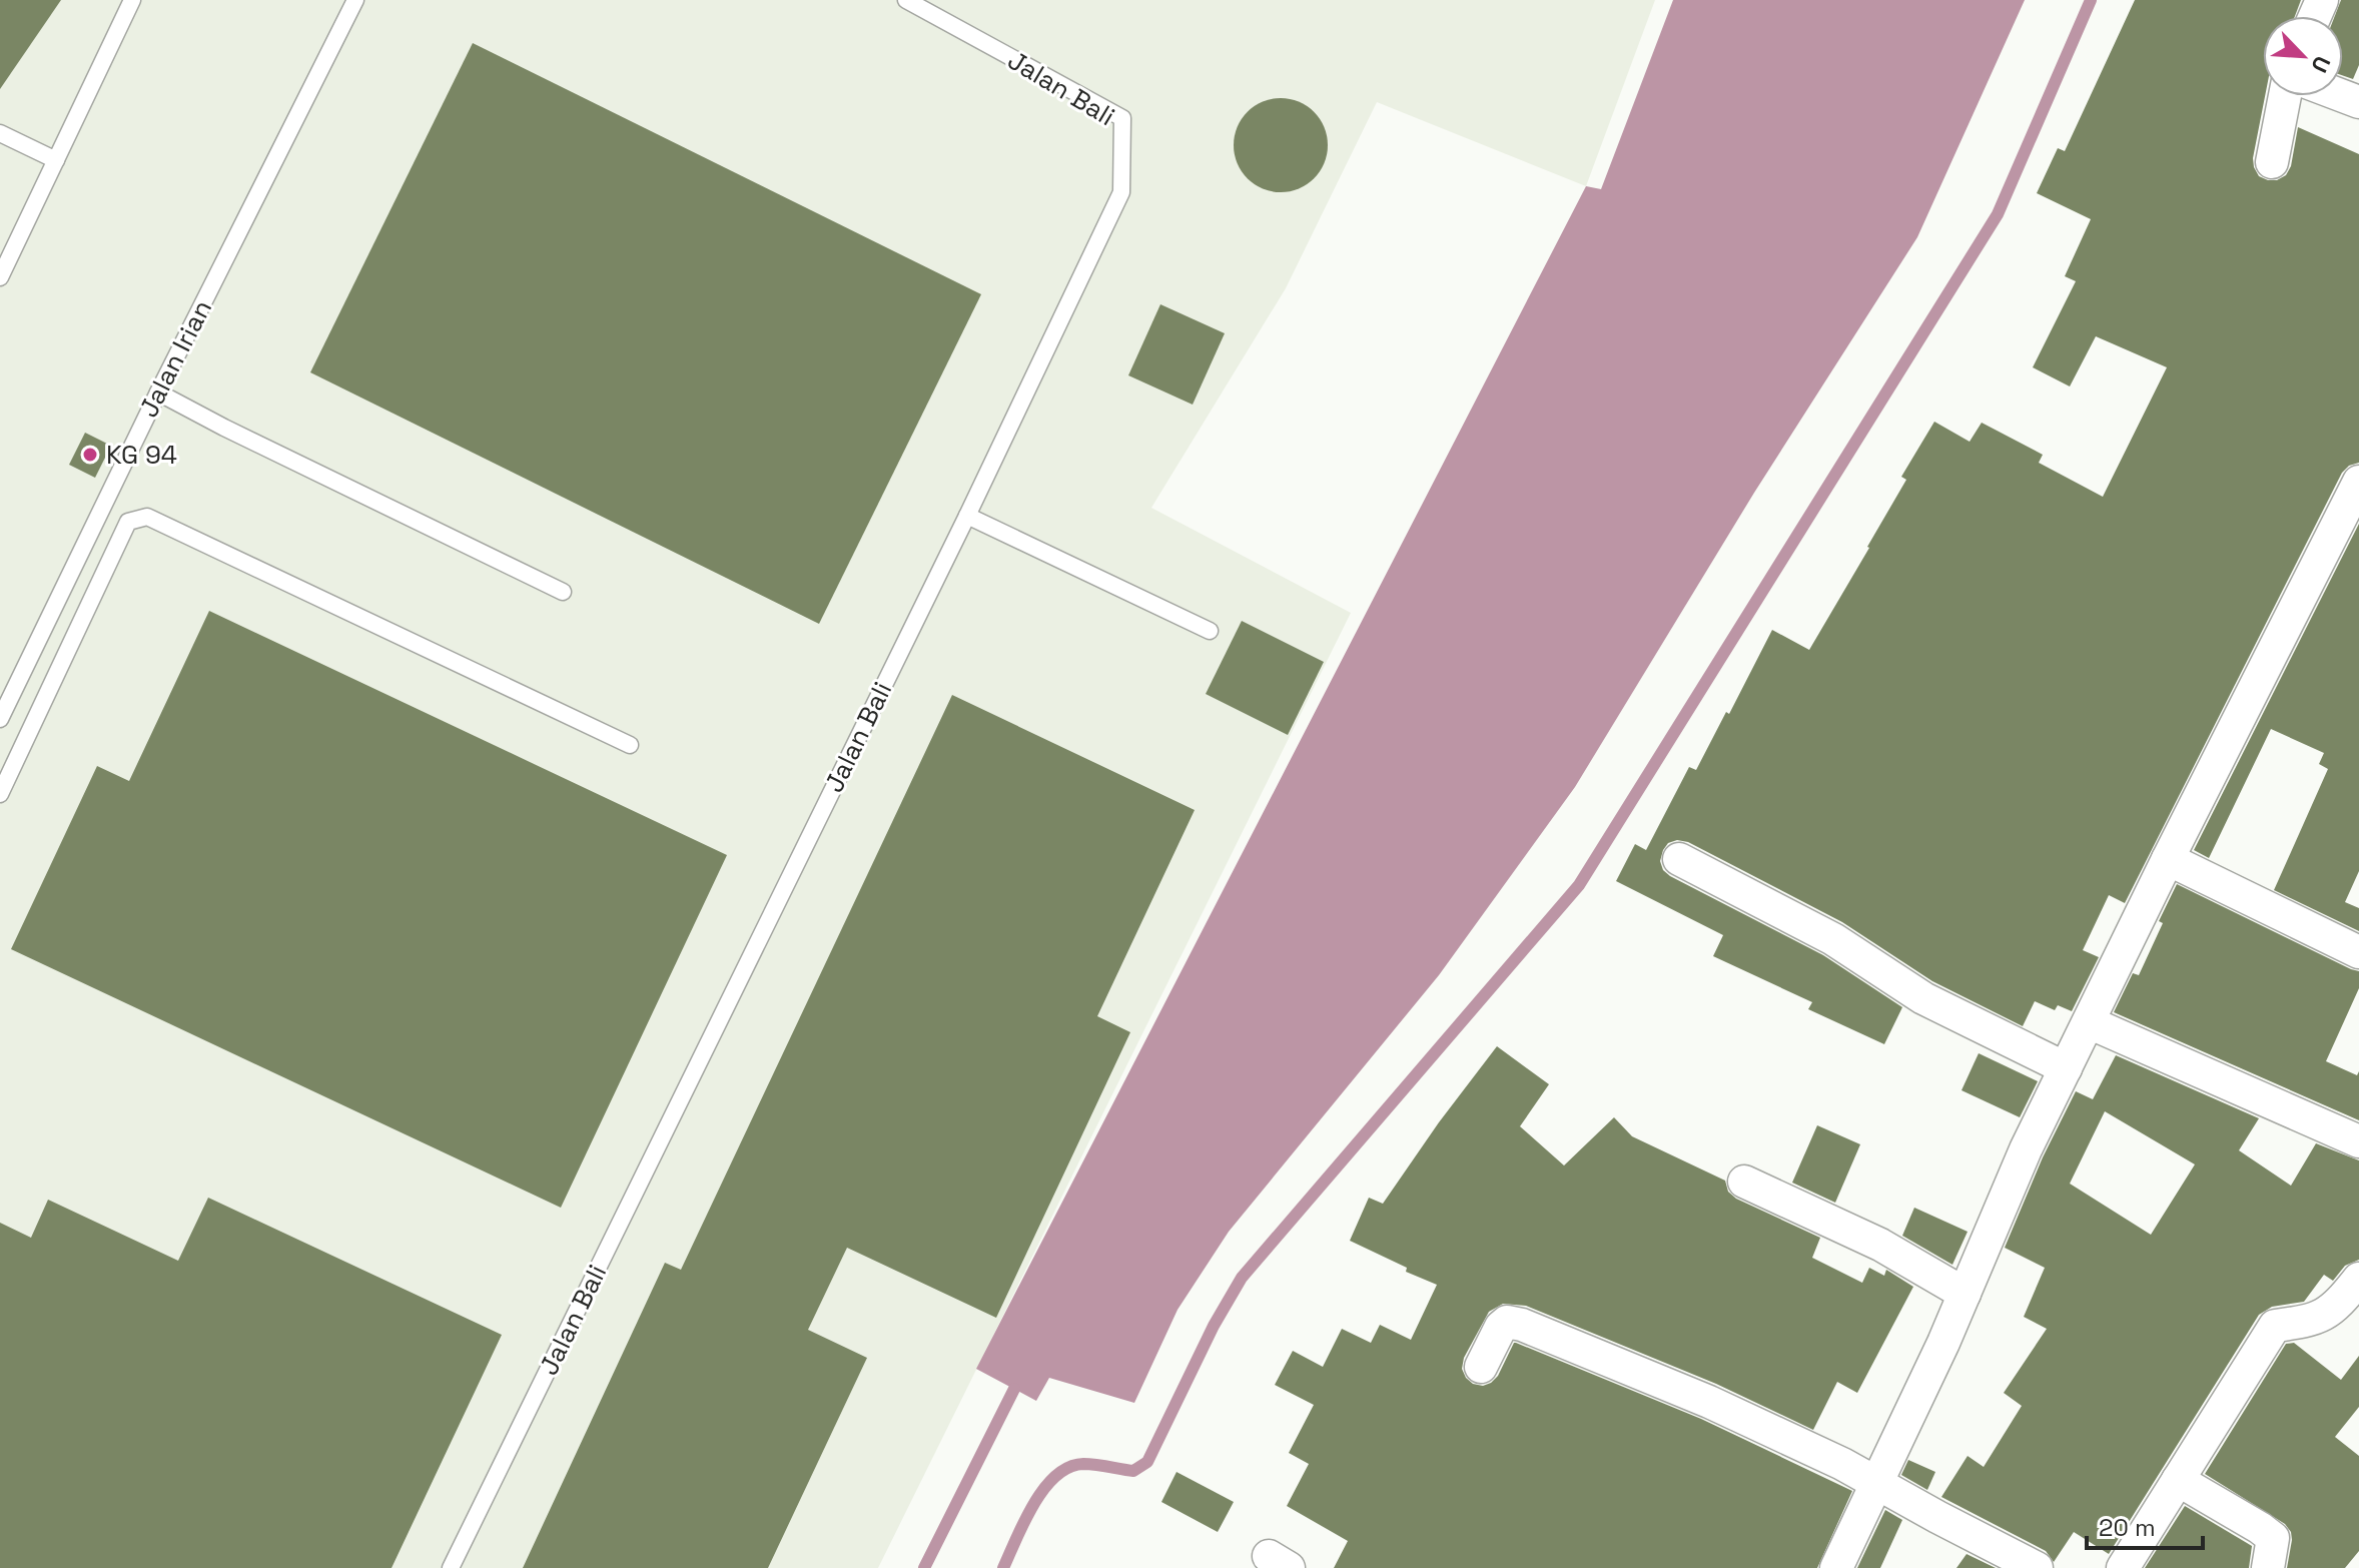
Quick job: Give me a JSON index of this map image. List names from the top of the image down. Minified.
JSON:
{"streets":{"lane":["Jalan Bali","Jalan Irian"]},"places":["KG 94"],"scale_bar":"20 m","north":"bottom right"}
